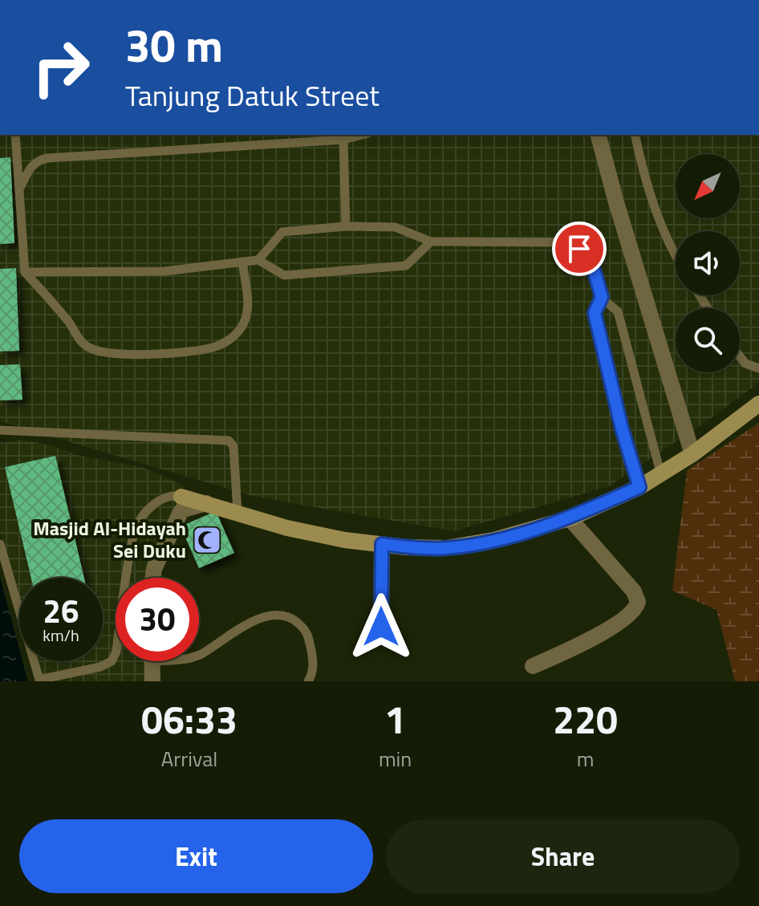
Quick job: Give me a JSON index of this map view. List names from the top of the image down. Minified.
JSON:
{"places":{"mosque":["Masjid Al-Hidayah Sei Duku"]},"north":"bottom left","page":{"turn":["30 m","Tanjung Datuk Street"],"speed":"26 km/h","limit":"30","eta":["06:33","Arrival","1","min","220","m"],"buttons":["Exit","Share"]}}
